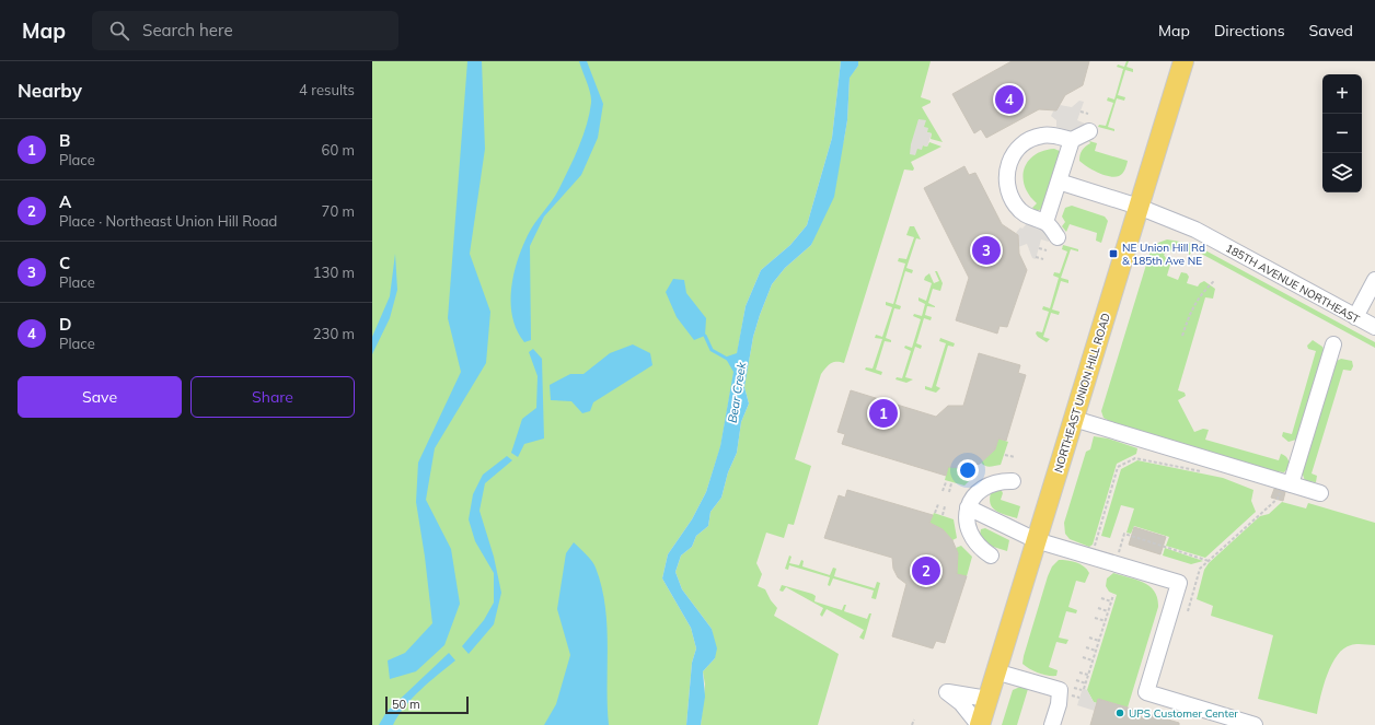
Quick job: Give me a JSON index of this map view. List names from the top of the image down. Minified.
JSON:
{"streets":{"main road":["NORTHEAST UNION HILL ROAD"],"street":["185TH AVENUE NORTHEAST"]},"crossings":[["185TH AVENUE NORTHEAST","NORTHEAST UNION HILL ROAD"]],"water":["Bear Creek"],"places":{"transit":["NE Union Hill Rd & 185th Ave NE"],"other":["UPS Customer Center"]},"scale_bar":"50 m","page":{"header":"Map","search":"Search here","nav":["Map","Directions","Saved"],"heading":["Nearby","4 results"],"map_buttons":["+","−"],"pins":["4","3","1","2"],"list":[{"mark":"1","name":"B","note":"Place","value":"60 m"},{"mark":"2","name":"A","note":"Place · Northeast Union Hill Road","value":"70 m"},{"mark":"3","name":"C","note":"Place","value":"130 m"},{"mark":"4","name":"D","note":"Place","value":"230 m"}],"buttons":["Save","Share"],"scale":"50 m"}}
